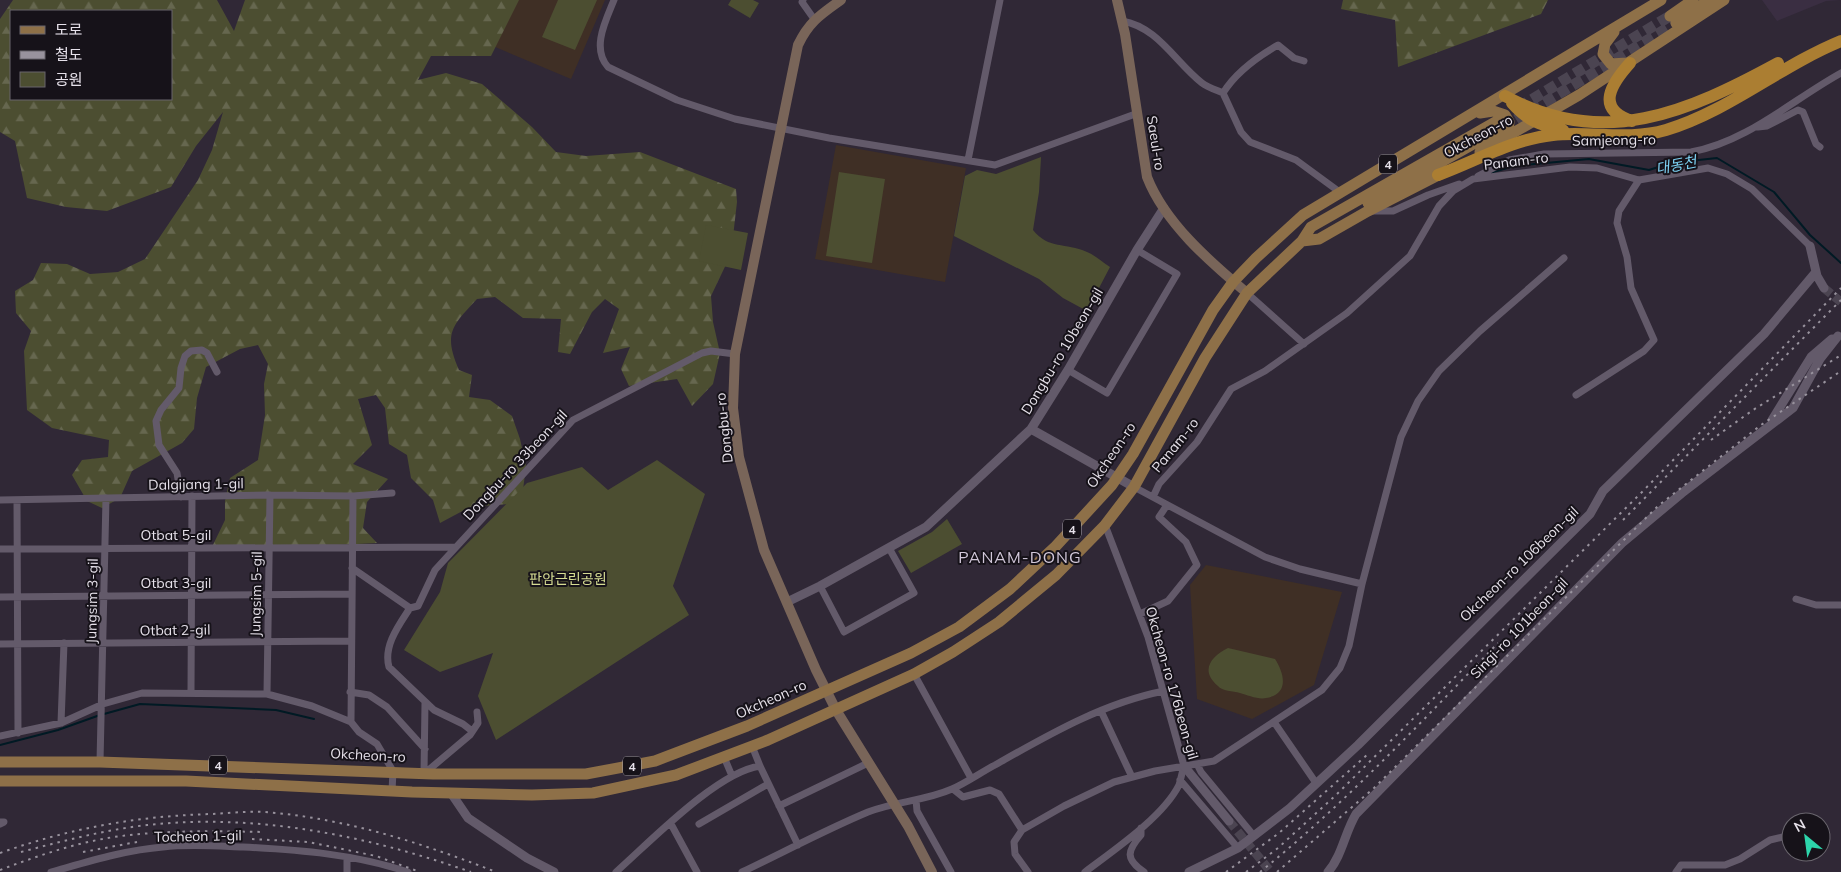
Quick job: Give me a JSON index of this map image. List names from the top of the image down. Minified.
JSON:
{"streets":{"main road":["Okcheon-ro","Saeul-ro","4","Dongbu-ro"],"street":["Samjeong-ro","Panam-ro","Dongbu-ro 10beon-gil","Dongbu-ro 33beon-gil","Dalgijang 1-gil","Otbat 5-gil","Okcheon-ro 106beon-gil","Otbat 3-gil","Jungsim 5-gil","Jungsim 3-gil","Singi-ro 101beon-gil","Otbat 2-gil","Okcheon-ro 176beon-gil","Tocheon 1-gil"]},"crossings":[["Okcheon-ro","Samjeong-ro"],["Okcheon-ro","Saeul-ro"],["Okcheon-ro","Dongbu-ro"],["Okcheon-ro","Jungsim 3-gil"],["Okcheon-ro","Okcheon-ro 176beon-gil"],["Samjeong-ro","Panam-ro"],["Saeul-ro","Dongbu-ro 10beon-gil"],["Dongbu-ro 10beon-gil","Dongbu-ro"],["Dongbu-ro","Dongbu-ro 33beon-gil"],["Dongbu-ro 33beon-gil","Otbat 5-gil"],["Dalgijang 1-gil","Jungsim 5-gil"],["Dalgijang 1-gil","Jungsim 3-gil"],["Otbat 5-gil","Jungsim 5-gil"],["Otbat 5-gil","Jungsim 3-gil"],["Otbat 3-gil","Jungsim 5-gil"],["Otbat 3-gil","Jungsim 3-gil"],["Jungsim 5-gil","Otbat 2-gil"],["Jungsim 3-gil","Otbat 2-gil"]],"districts":["PANAM-DONG"],"water":["대동천"],"parks":["판암근린공원"],"legend":["도로","철도","공원"],"north":"top left"}
